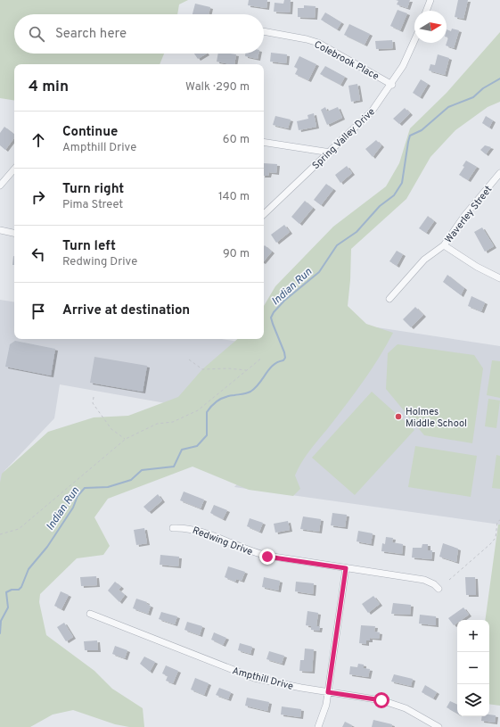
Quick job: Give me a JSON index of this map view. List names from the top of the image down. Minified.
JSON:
{"streets":{"street":["Colebrook Place","Spring Valley Drive","Waverley Street","Redwing Drive","Ampthill Drive"]},"crossings":[["Colebrook Place","Spring Valley Drive"]],"water":["Indian Run"],"places":["Holmes Middle School"],"north":"right","page":{"search":"Search here","heading":["4 min","Walk · 290 m"],"list":[["Continue","Ampthill Drive","60 m"],["Turn right","Pima Street","140 m"],["Turn left","Redwing Drive","90 m"],"Arrive at destination"],"map_buttons":["+","−"]}}
